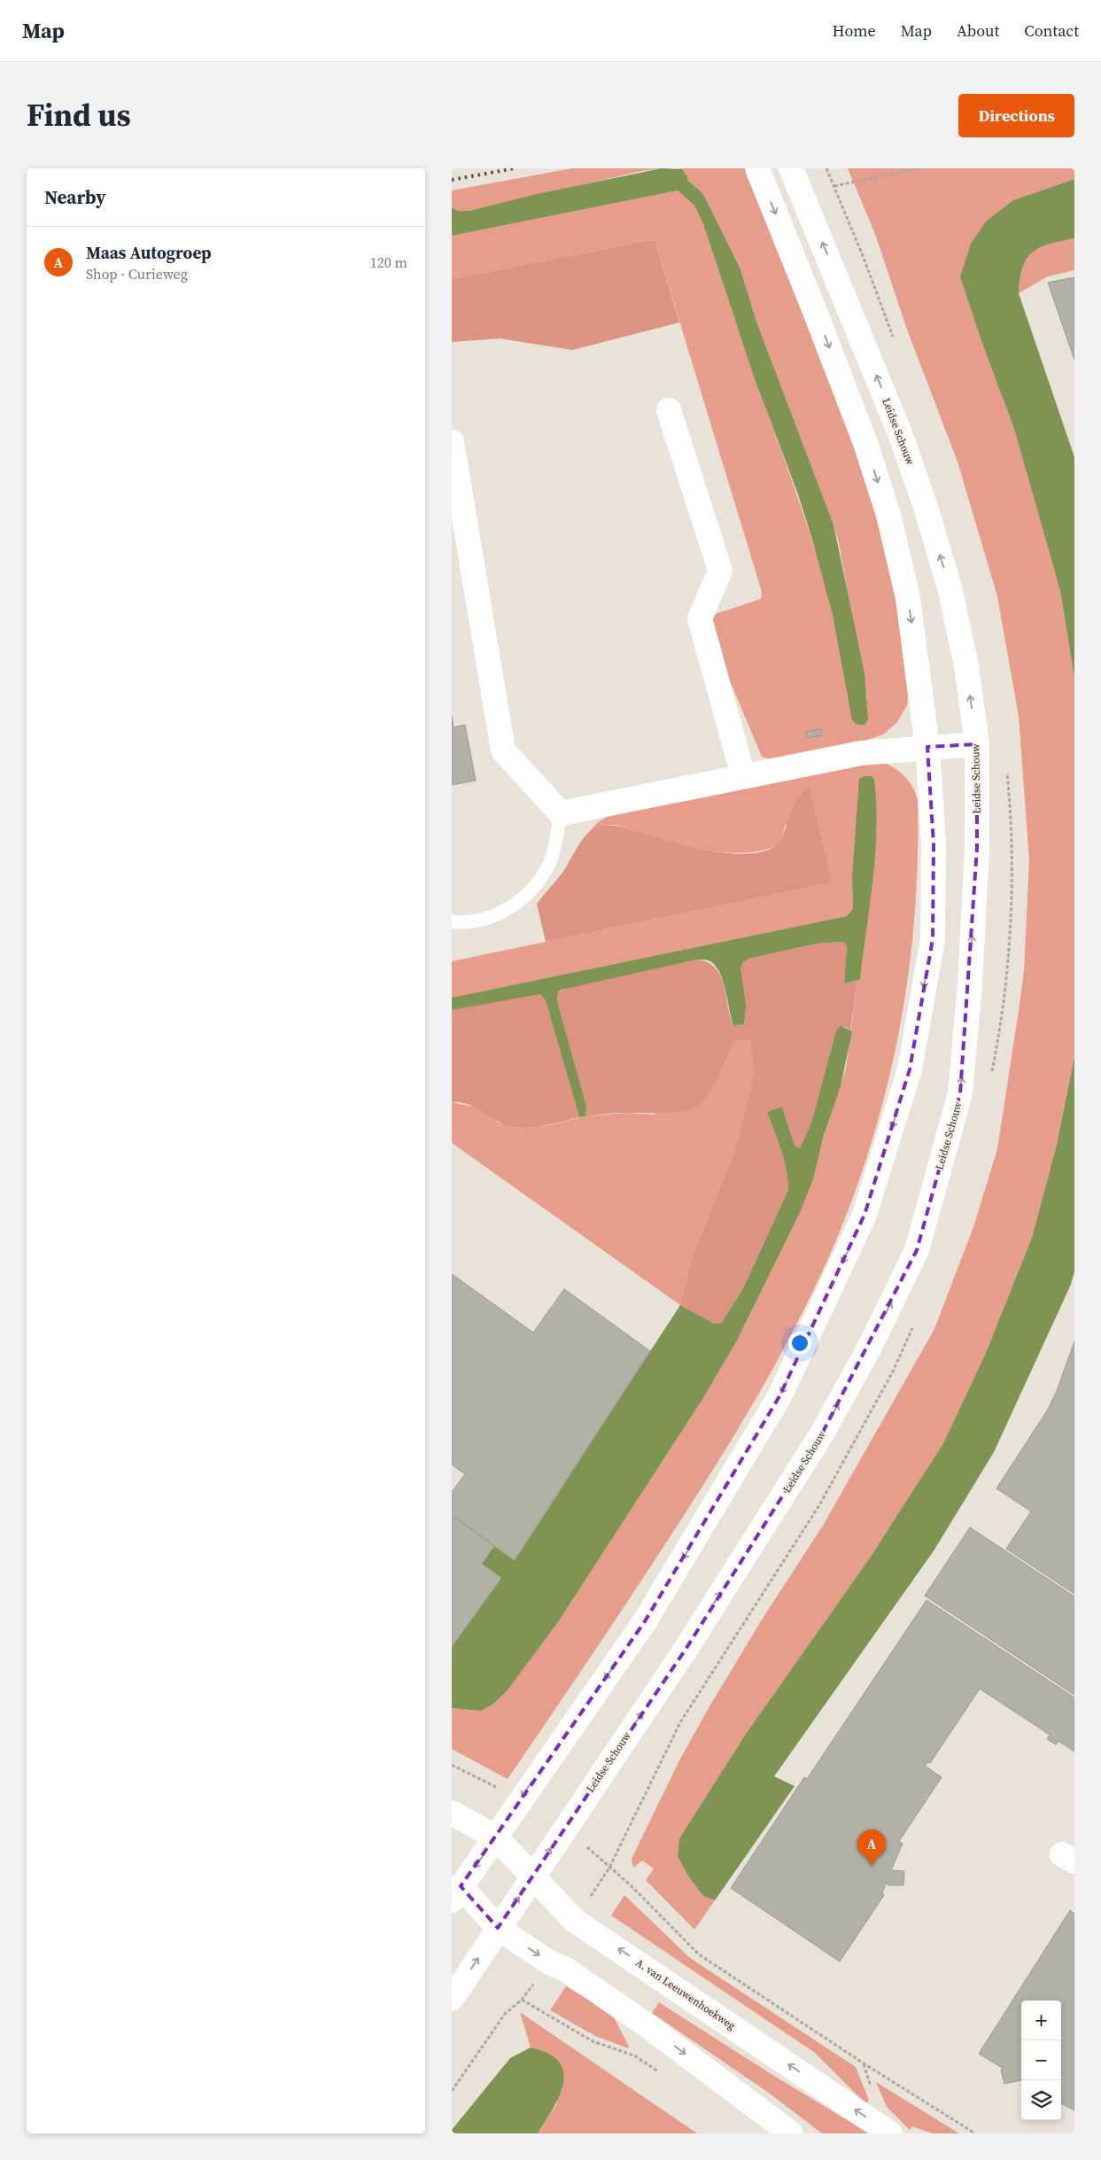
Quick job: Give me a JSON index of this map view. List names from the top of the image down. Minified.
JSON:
{"streets":{"main road":["Leidse Schouw","A. van Leeuwenhoekweg"]},"crossings":[["Leidse Schouw","A. van Leeuwenhoekweg"]],"page":{"header":"Map","nav":["Home","Map","About","Contact"],"title":"Find us","buttons":"Directions","heading":"Nearby","list":[{"mark":"A","name":"Maas Autogroep","note":"Shop · Curieweg","value":"120 m"}],"pins":"A","map_buttons":["+","−"]}}
